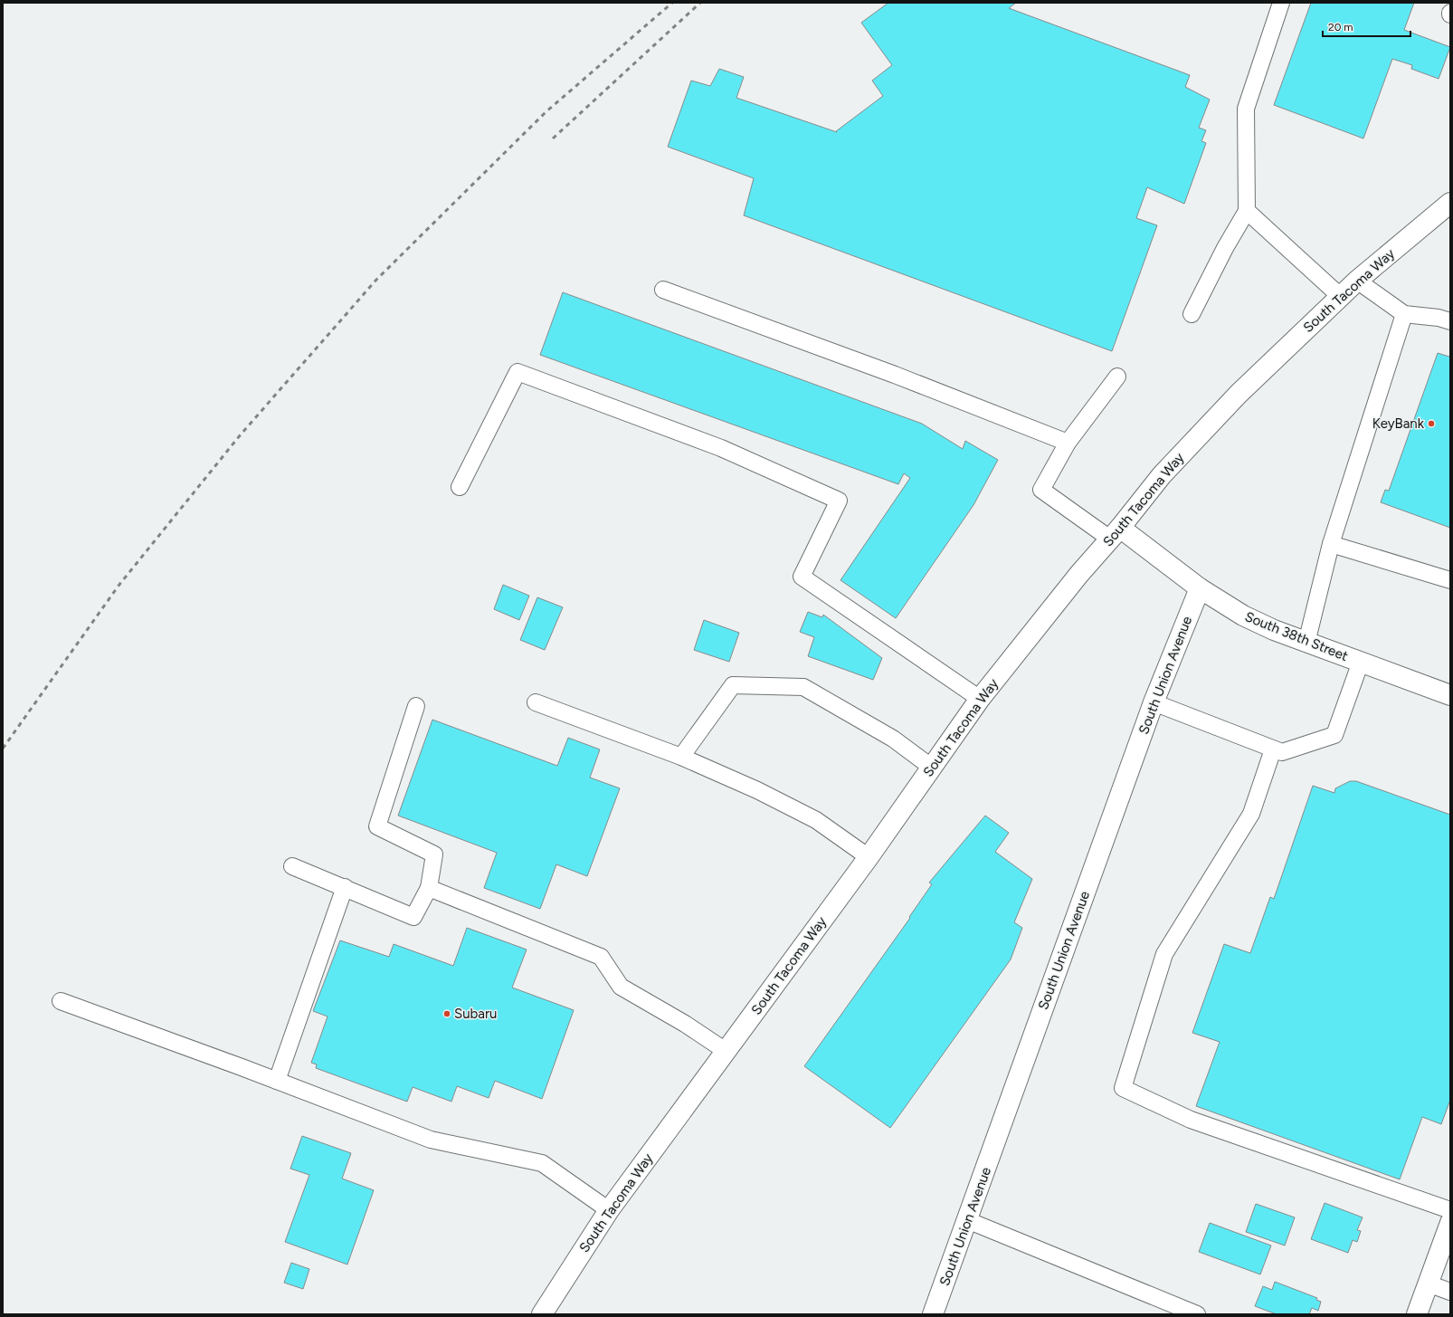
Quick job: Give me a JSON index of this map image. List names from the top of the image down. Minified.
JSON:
{"streets":{"main road":["South Tacoma Way","South 38th Street","South Union Avenue"]},"crossings":[["South Tacoma Way","South 38th Street"],["South 38th Street","South Union Avenue"]],"places":["KeyBank","Subaru"],"scale_bar":"20 m"}
